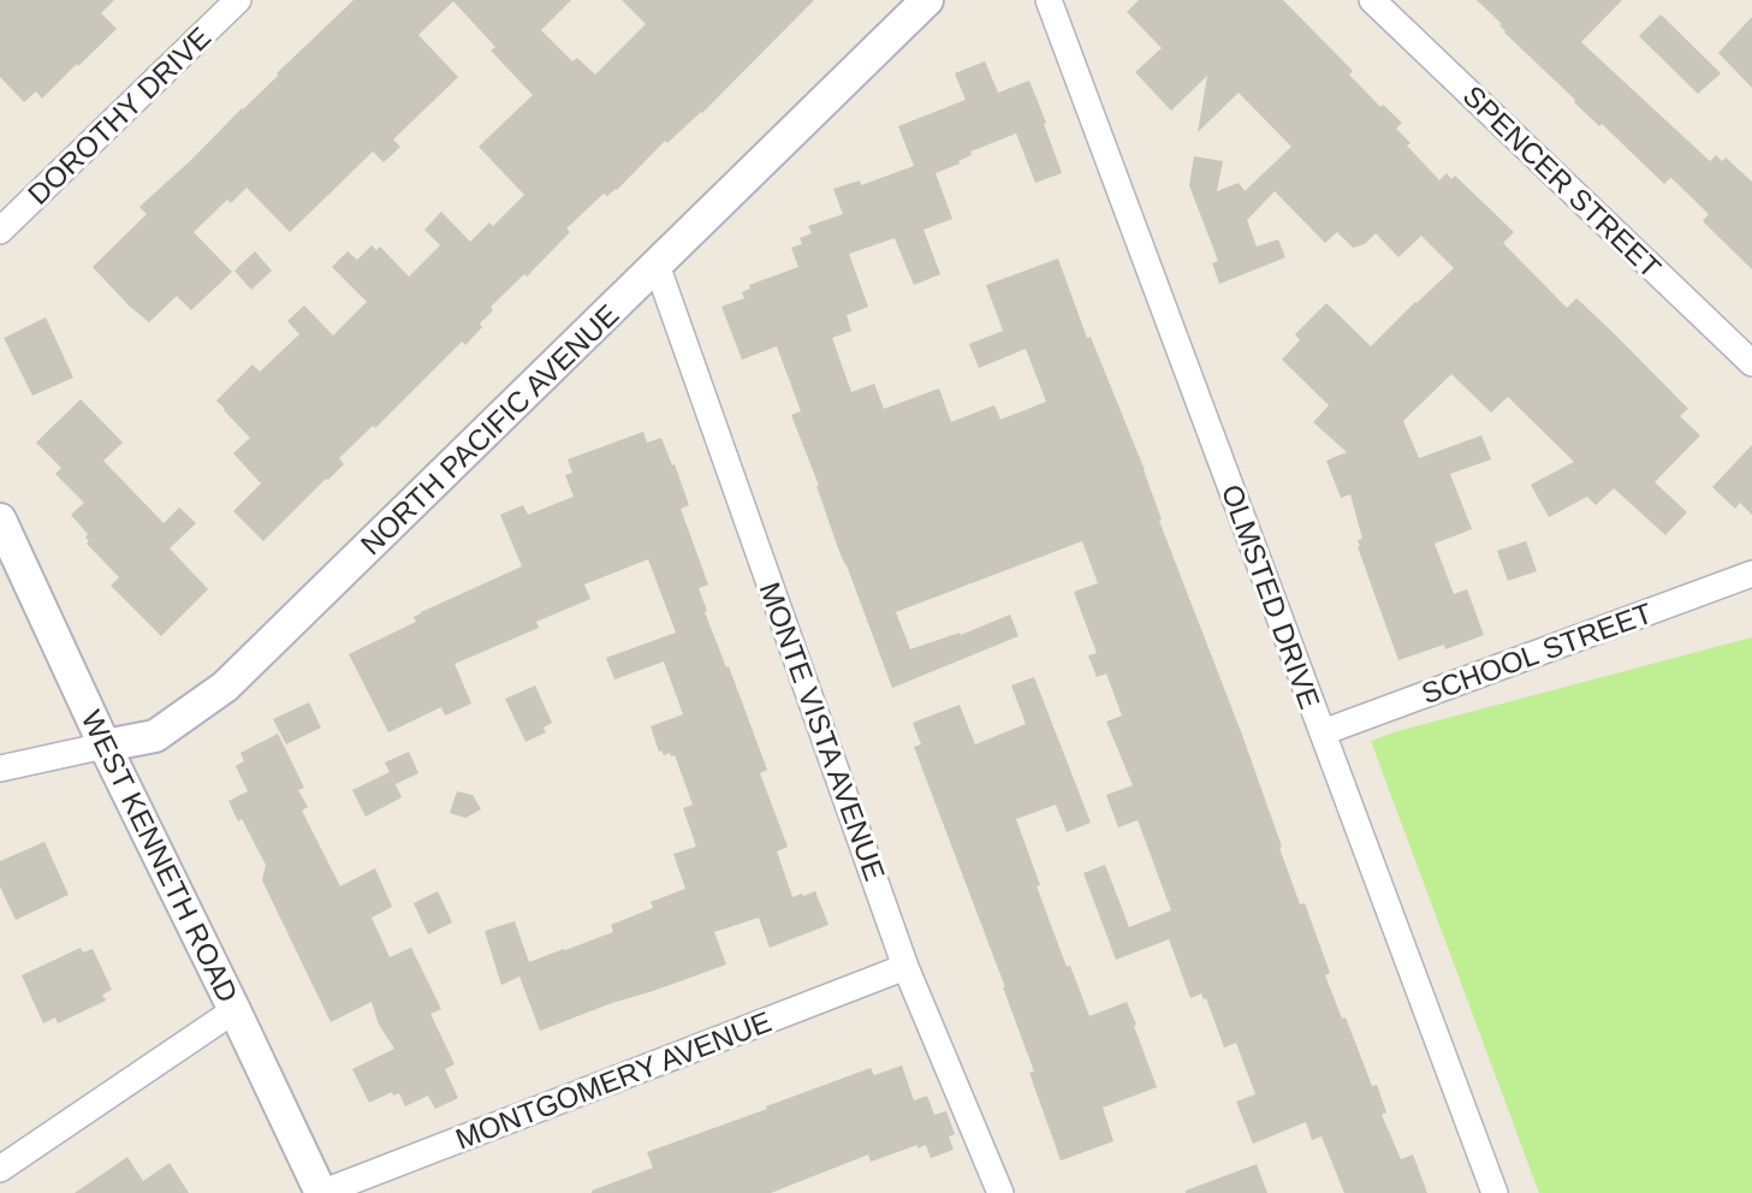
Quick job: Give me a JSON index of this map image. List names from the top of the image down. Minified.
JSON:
{"streets":{"street":["DOROTHY DRIVE","SPENCER STREET","NORTH PACIFIC AVENUE","OLMSTED DRIVE","SCHOOL STREET","MONTE VISTA AVENUE","WEST KENNETH ROAD","MONTGOMERY AVENUE"]},"crossings":[["NORTH PACIFIC AVENUE","MONTE VISTA AVENUE"],["NORTH PACIFIC AVENUE","WEST KENNETH ROAD"],["OLMSTED DRIVE","SCHOOL STREET"],["MONTE VISTA AVENUE","MONTGOMERY AVENUE"],["WEST KENNETH ROAD","MONTGOMERY AVENUE"]]}
